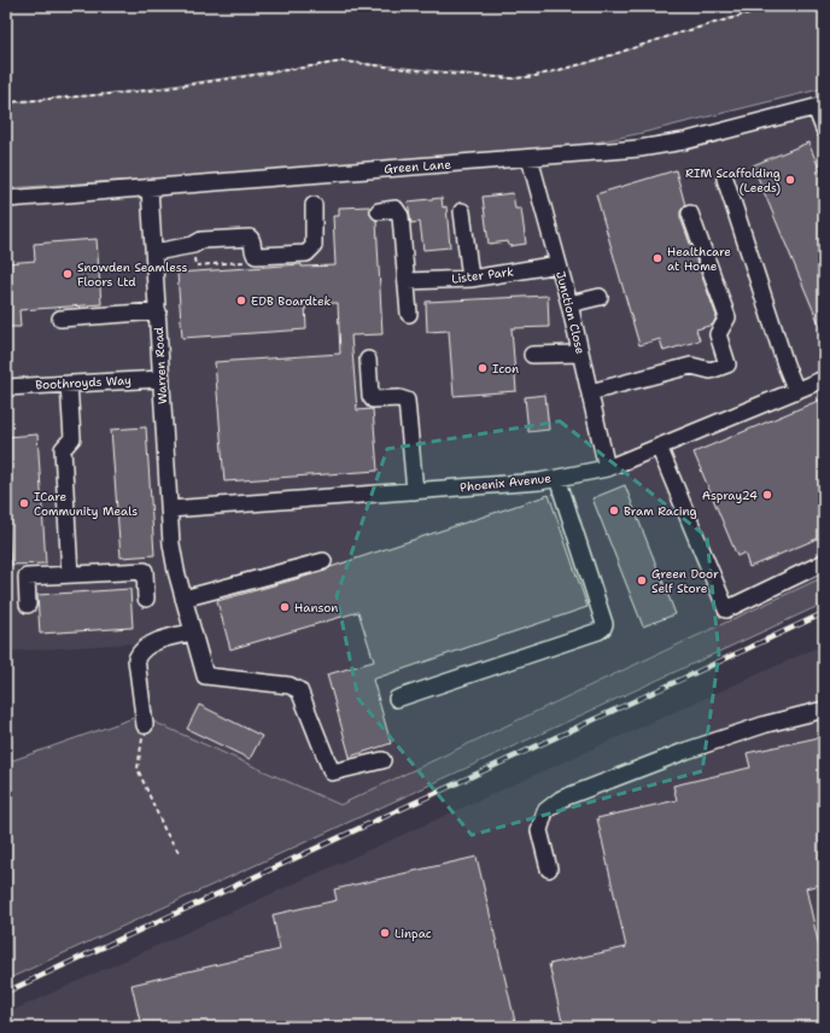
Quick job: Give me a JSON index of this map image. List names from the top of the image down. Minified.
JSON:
{"streets":{"street":["Green Lane","Lister Park","Junction Close","Warren Road","Boothroyds Way","Phoenix Avenue"]},"crossings":[["Green Lane","Junction Close"],["Green Lane","Warren Road"],["Lister Park","Junction Close"],["Junction Close","Phoenix Avenue"],["Warren Road","Boothroyds Way"],["Warren Road","Phoenix Avenue"]],"places":["RIM Scaffolding (Leeds)","Healthcare at Home","Snowden Seamless Floors Ltd","EDB Boardtek","Icon","Aspray24","ICare Community Meals","Bram Racing","Green Door Self Store","Hanson","Linpac"]}
